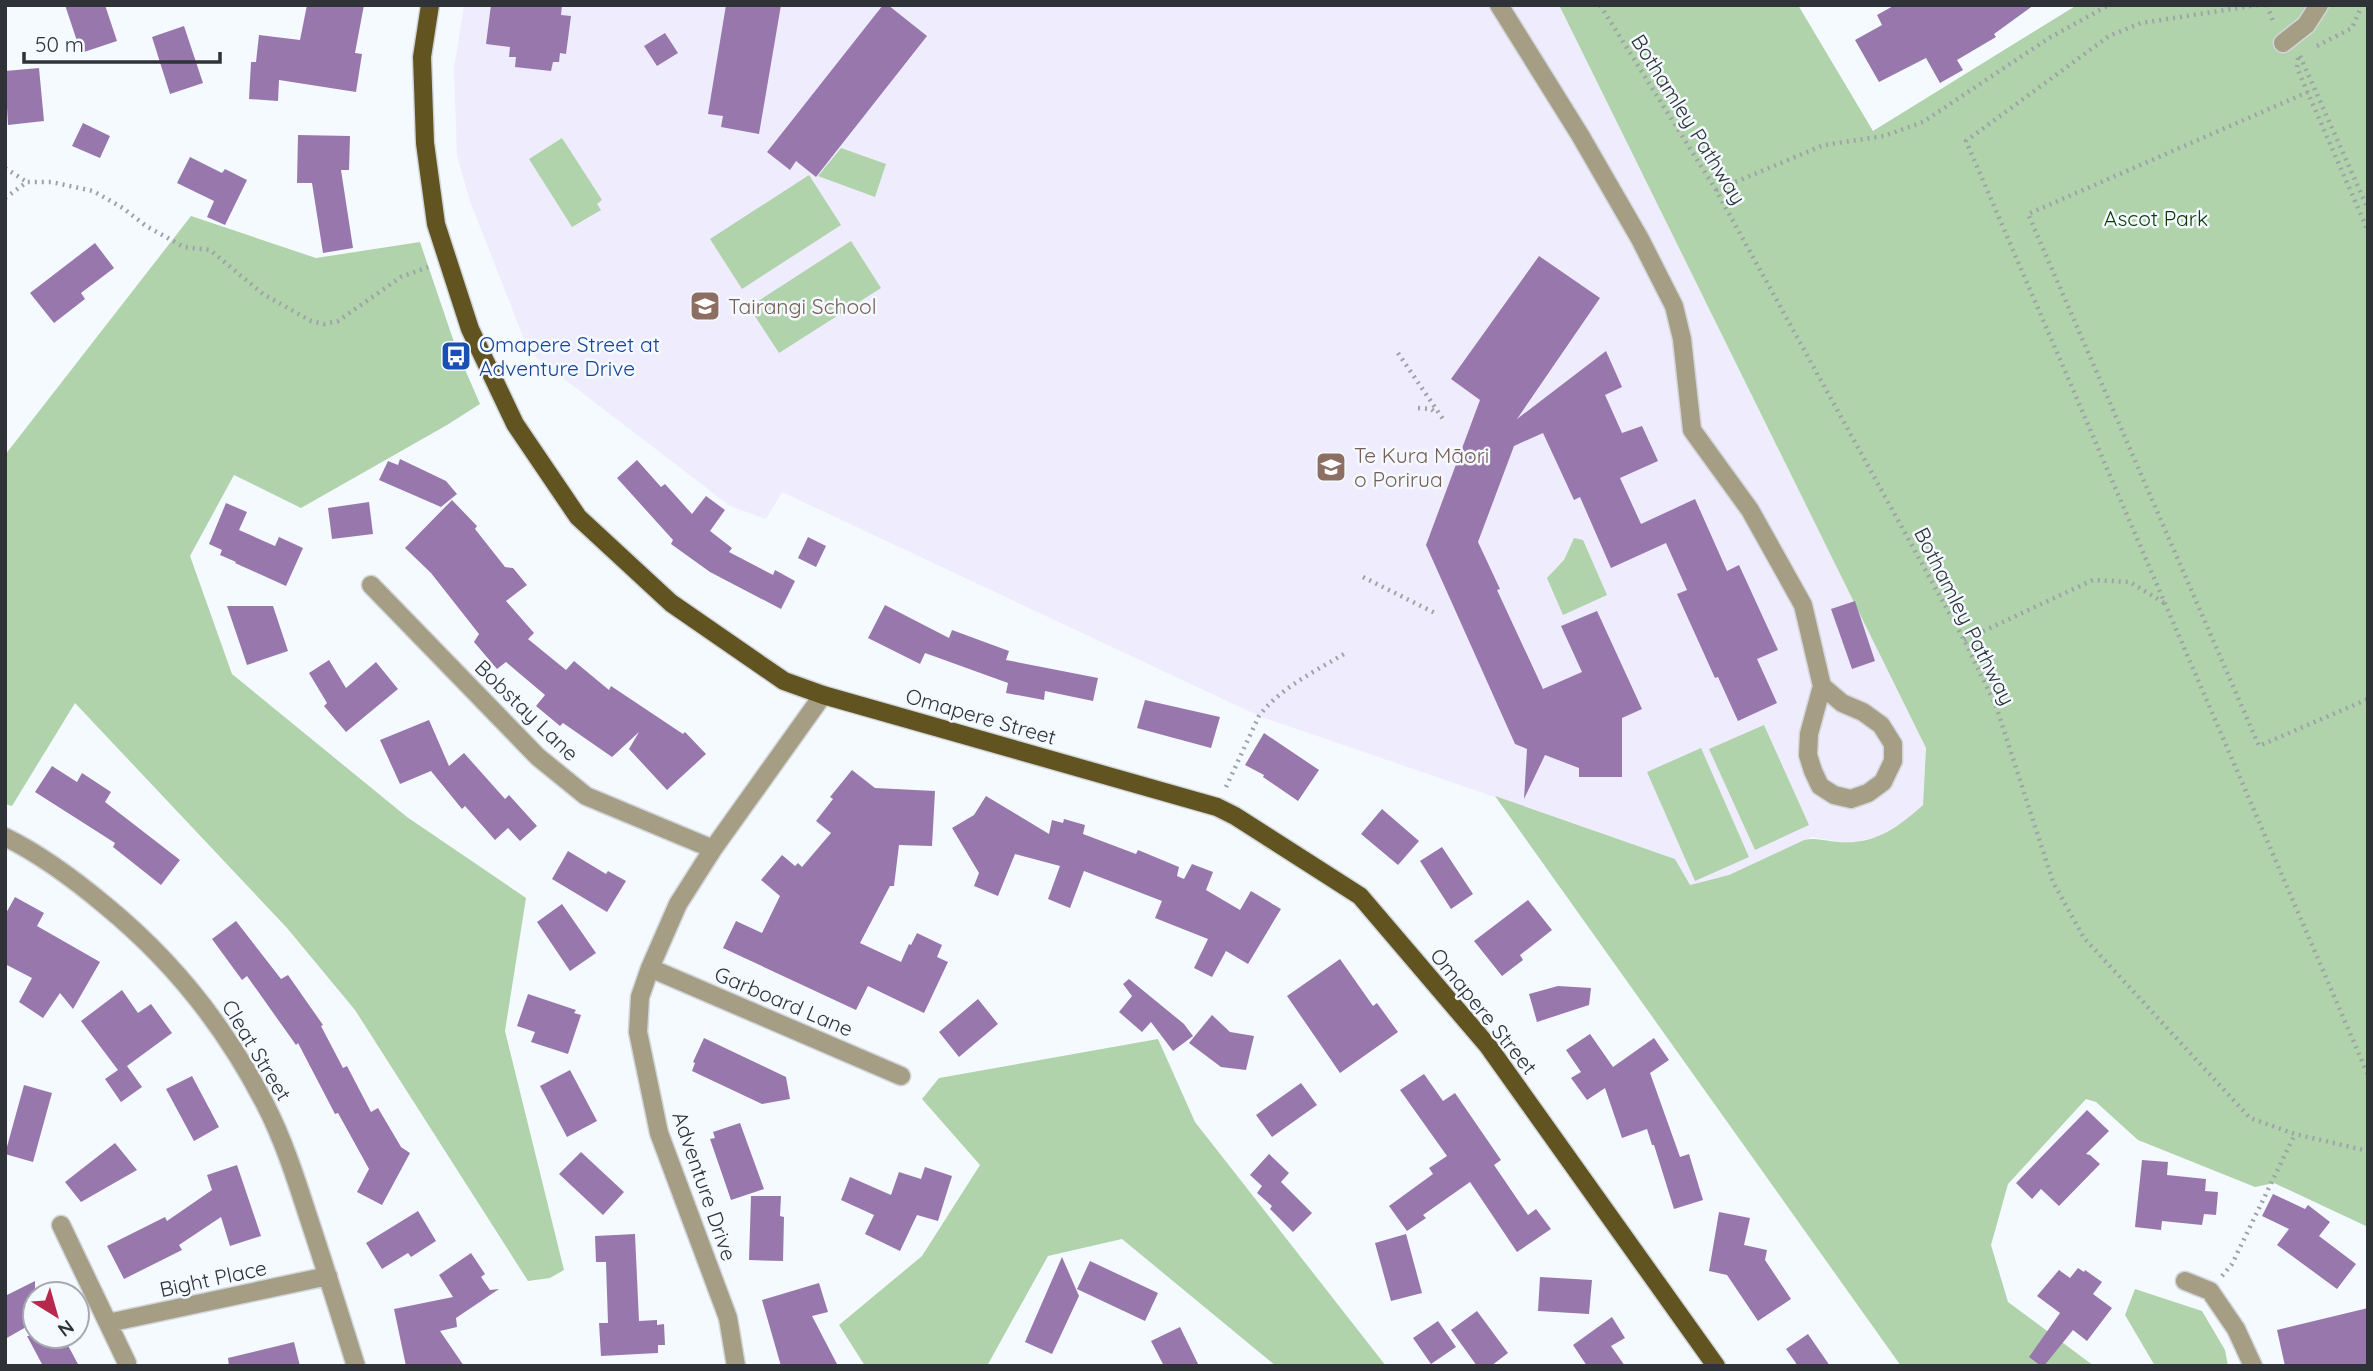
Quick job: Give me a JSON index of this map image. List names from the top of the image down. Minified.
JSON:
{"streets":{"main road":["Omapere Street"],"street":["Bobstay Lane","Garboard Lane","Cleat Street","Adventure Drive","Bight Place"],"path":["Bothamley Pathway"]},"crossings":[["Bobstay Lane","Adventure Drive"],["Omapere Street","Adventure Drive"],["Garboard Lane","Adventure Drive"],["Cleat Street","Bight Place"]],"parks":["Ascot Park"],"places":{"school or university":["Tairangi School","Te Kura Māori o Porirua"],"bus stop":["Omapere Street at Adventure Drive"]},"scale_bar":"50 m","north":"bottom right"}
